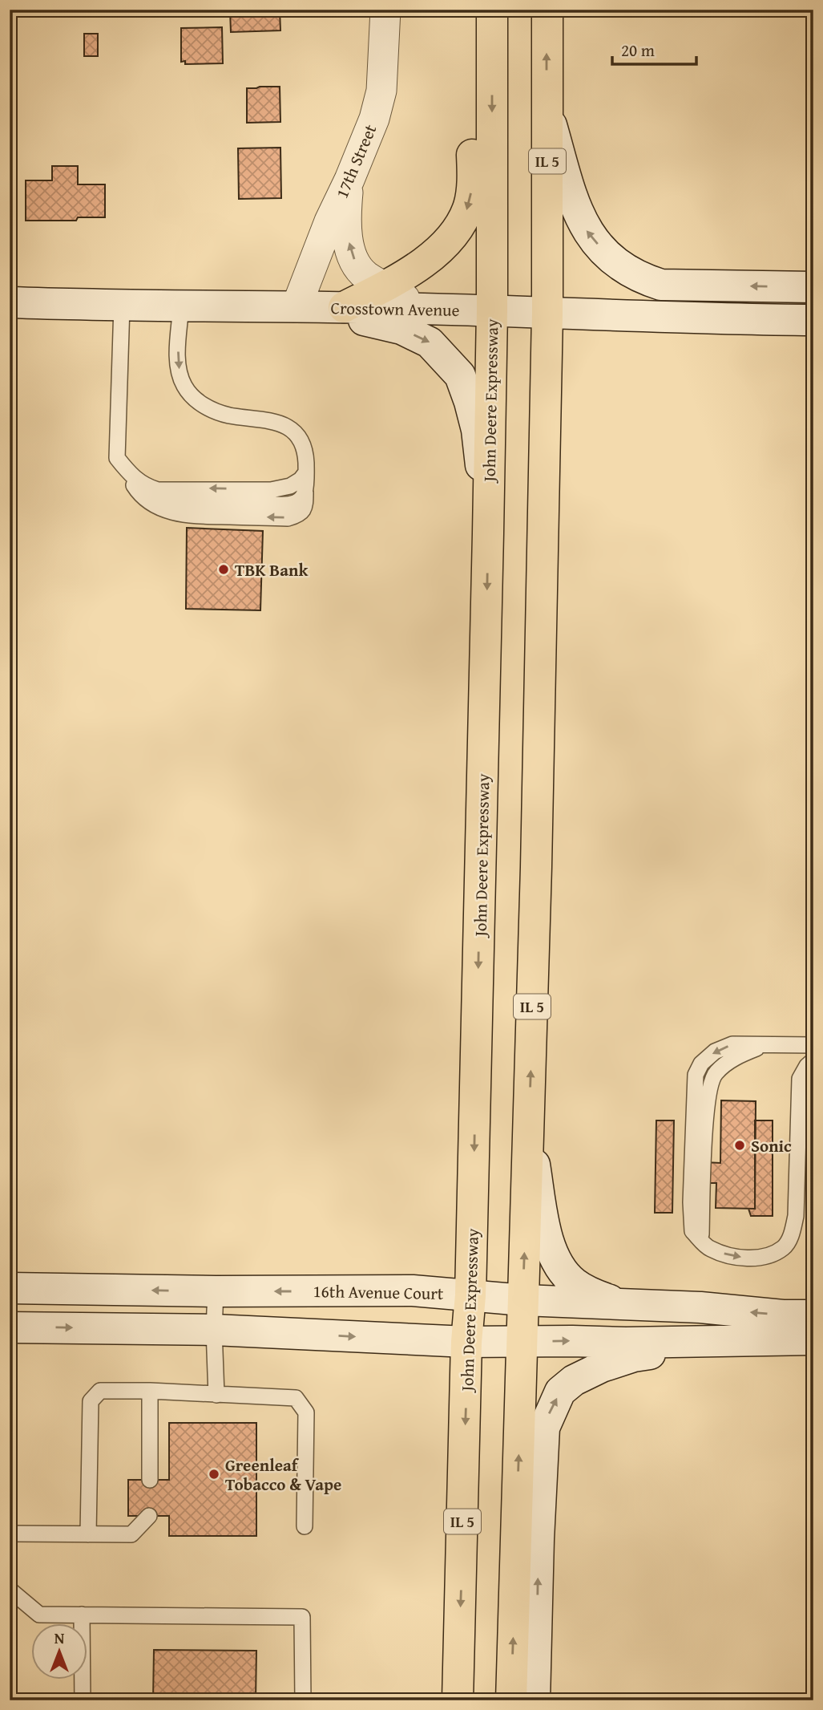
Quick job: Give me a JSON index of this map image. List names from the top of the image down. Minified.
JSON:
{"streets":{"highway":["IL 5","John Deere Expressway"],"street":["17th Street","Crosstown Avenue","16th Avenue Court"]},"crossings":[["17th Street","Crosstown Avenue"],["IL 5","Crosstown Avenue"],["IL 5","16th Avenue Court"],["Crosstown Avenue","John Deere Expressway"],["John Deere Expressway","16th Avenue Court"]],"places":["TBK Bank","Sonic","Greenleaf Tobacco & Vape"],"scale_bar":"20 m","north":"top"}
